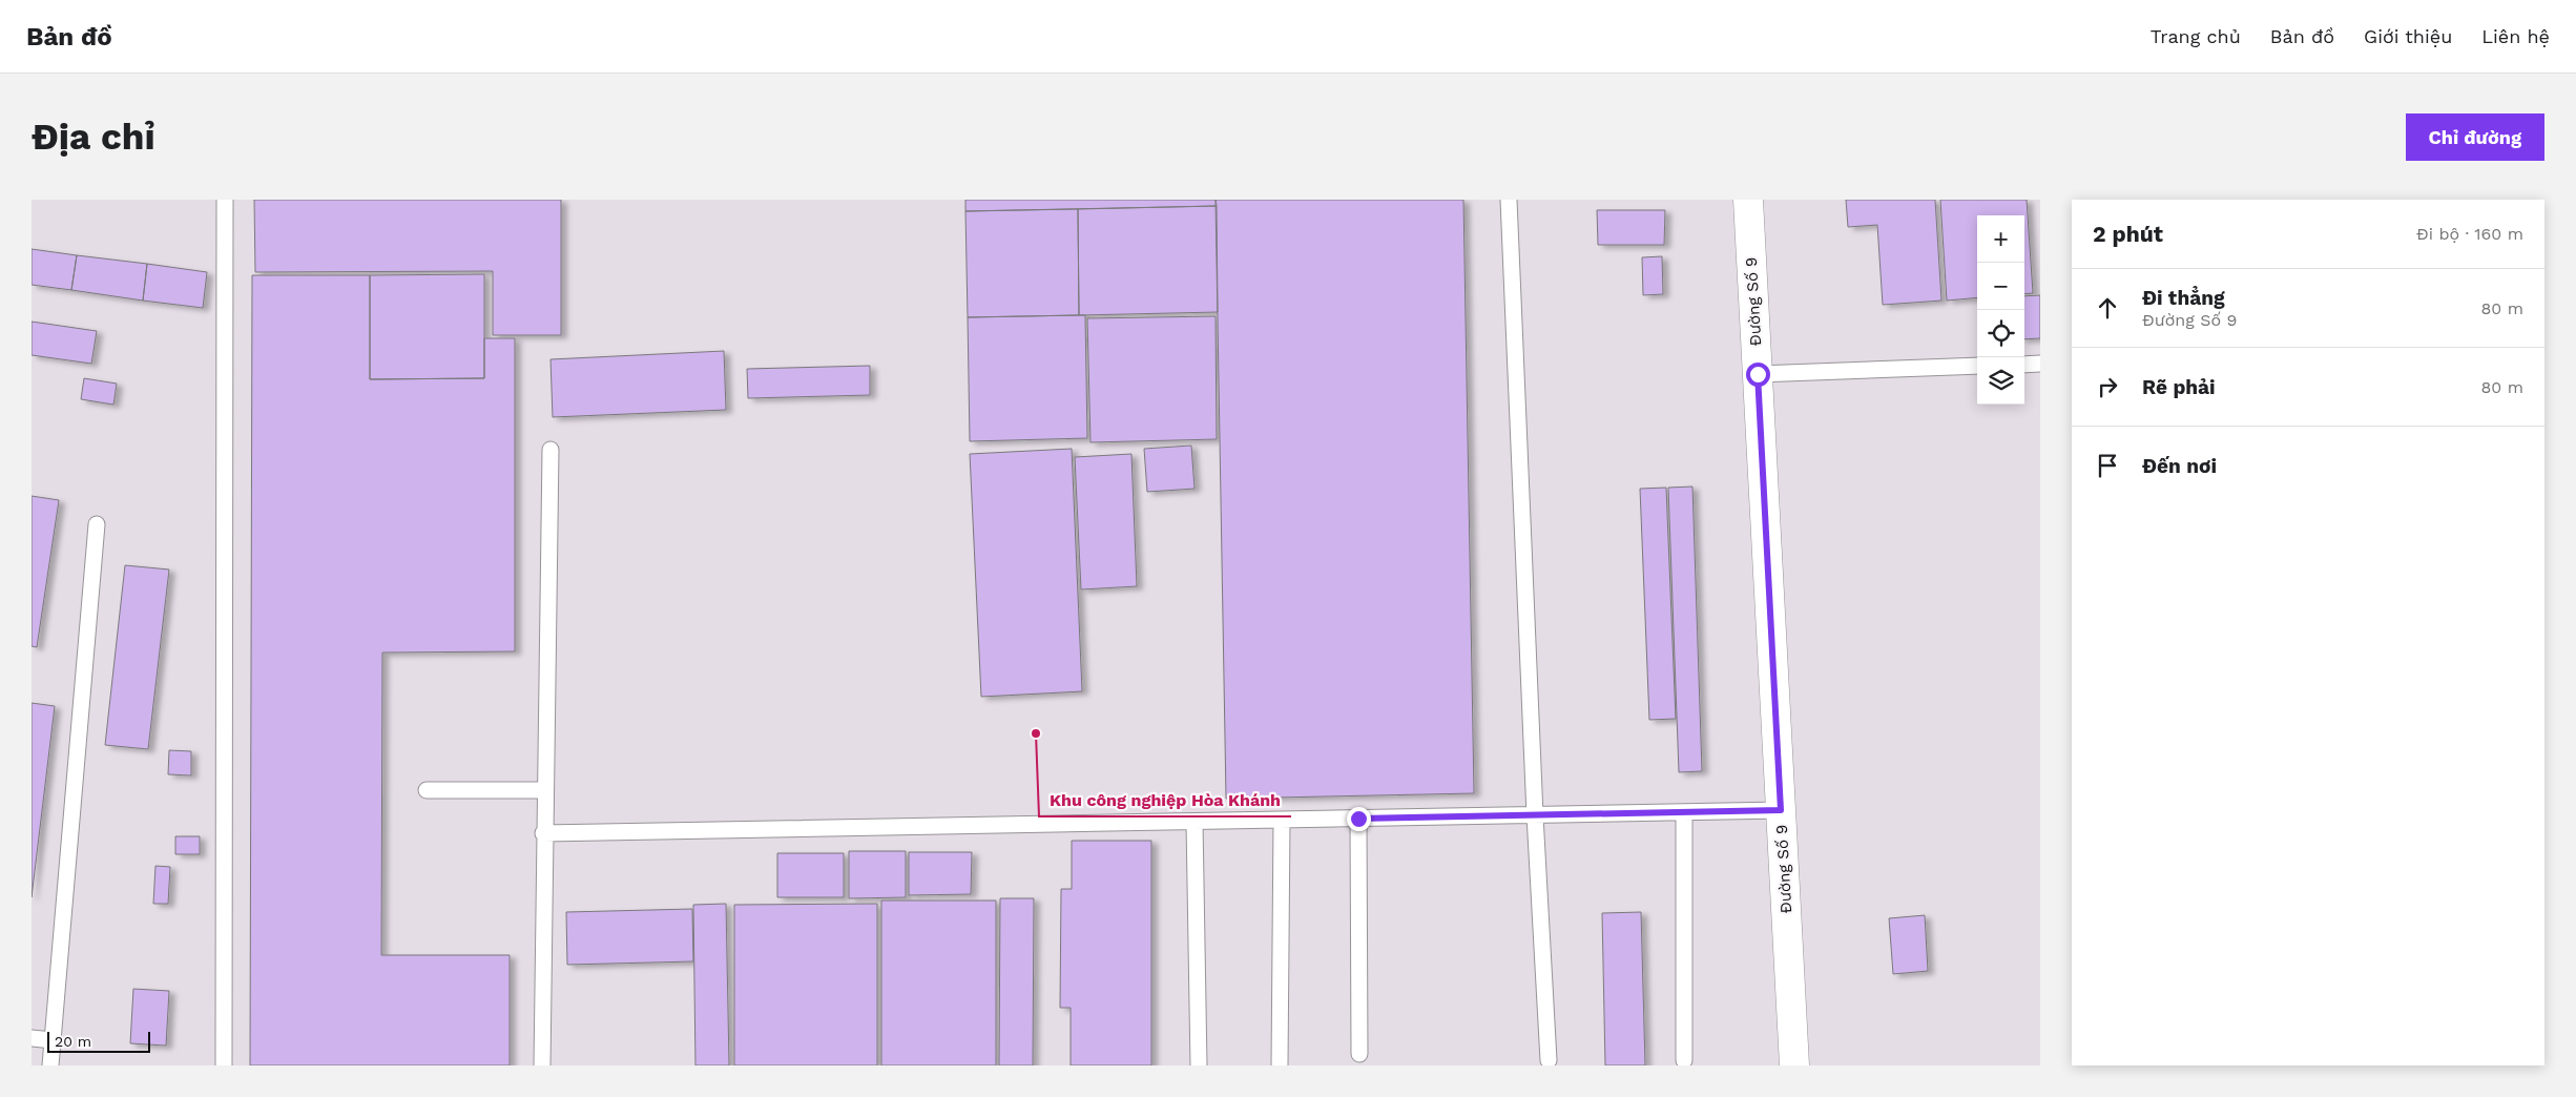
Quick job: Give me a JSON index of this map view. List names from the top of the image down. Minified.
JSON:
{"streets":{"street":["Đường Số 9"]},"places":["Khu công nghiệp Hòa Khánh"],"scale_bar":"20 m","page":{"header":"Bản đồ","nav":["Trang chủ","Bản đồ","Giới thiệu","Liên hệ"],"buttons":"Chỉ đường","title":"Địa chỉ","heading":["2 phút","Đi bộ · 160 m"],"map_buttons":["+","−"],"list":[["Đi thẳng","Đường Số 9","80 m"],["Rẽ phải","80 m"],"Đến nơi"],"scale":"20 m"}}
